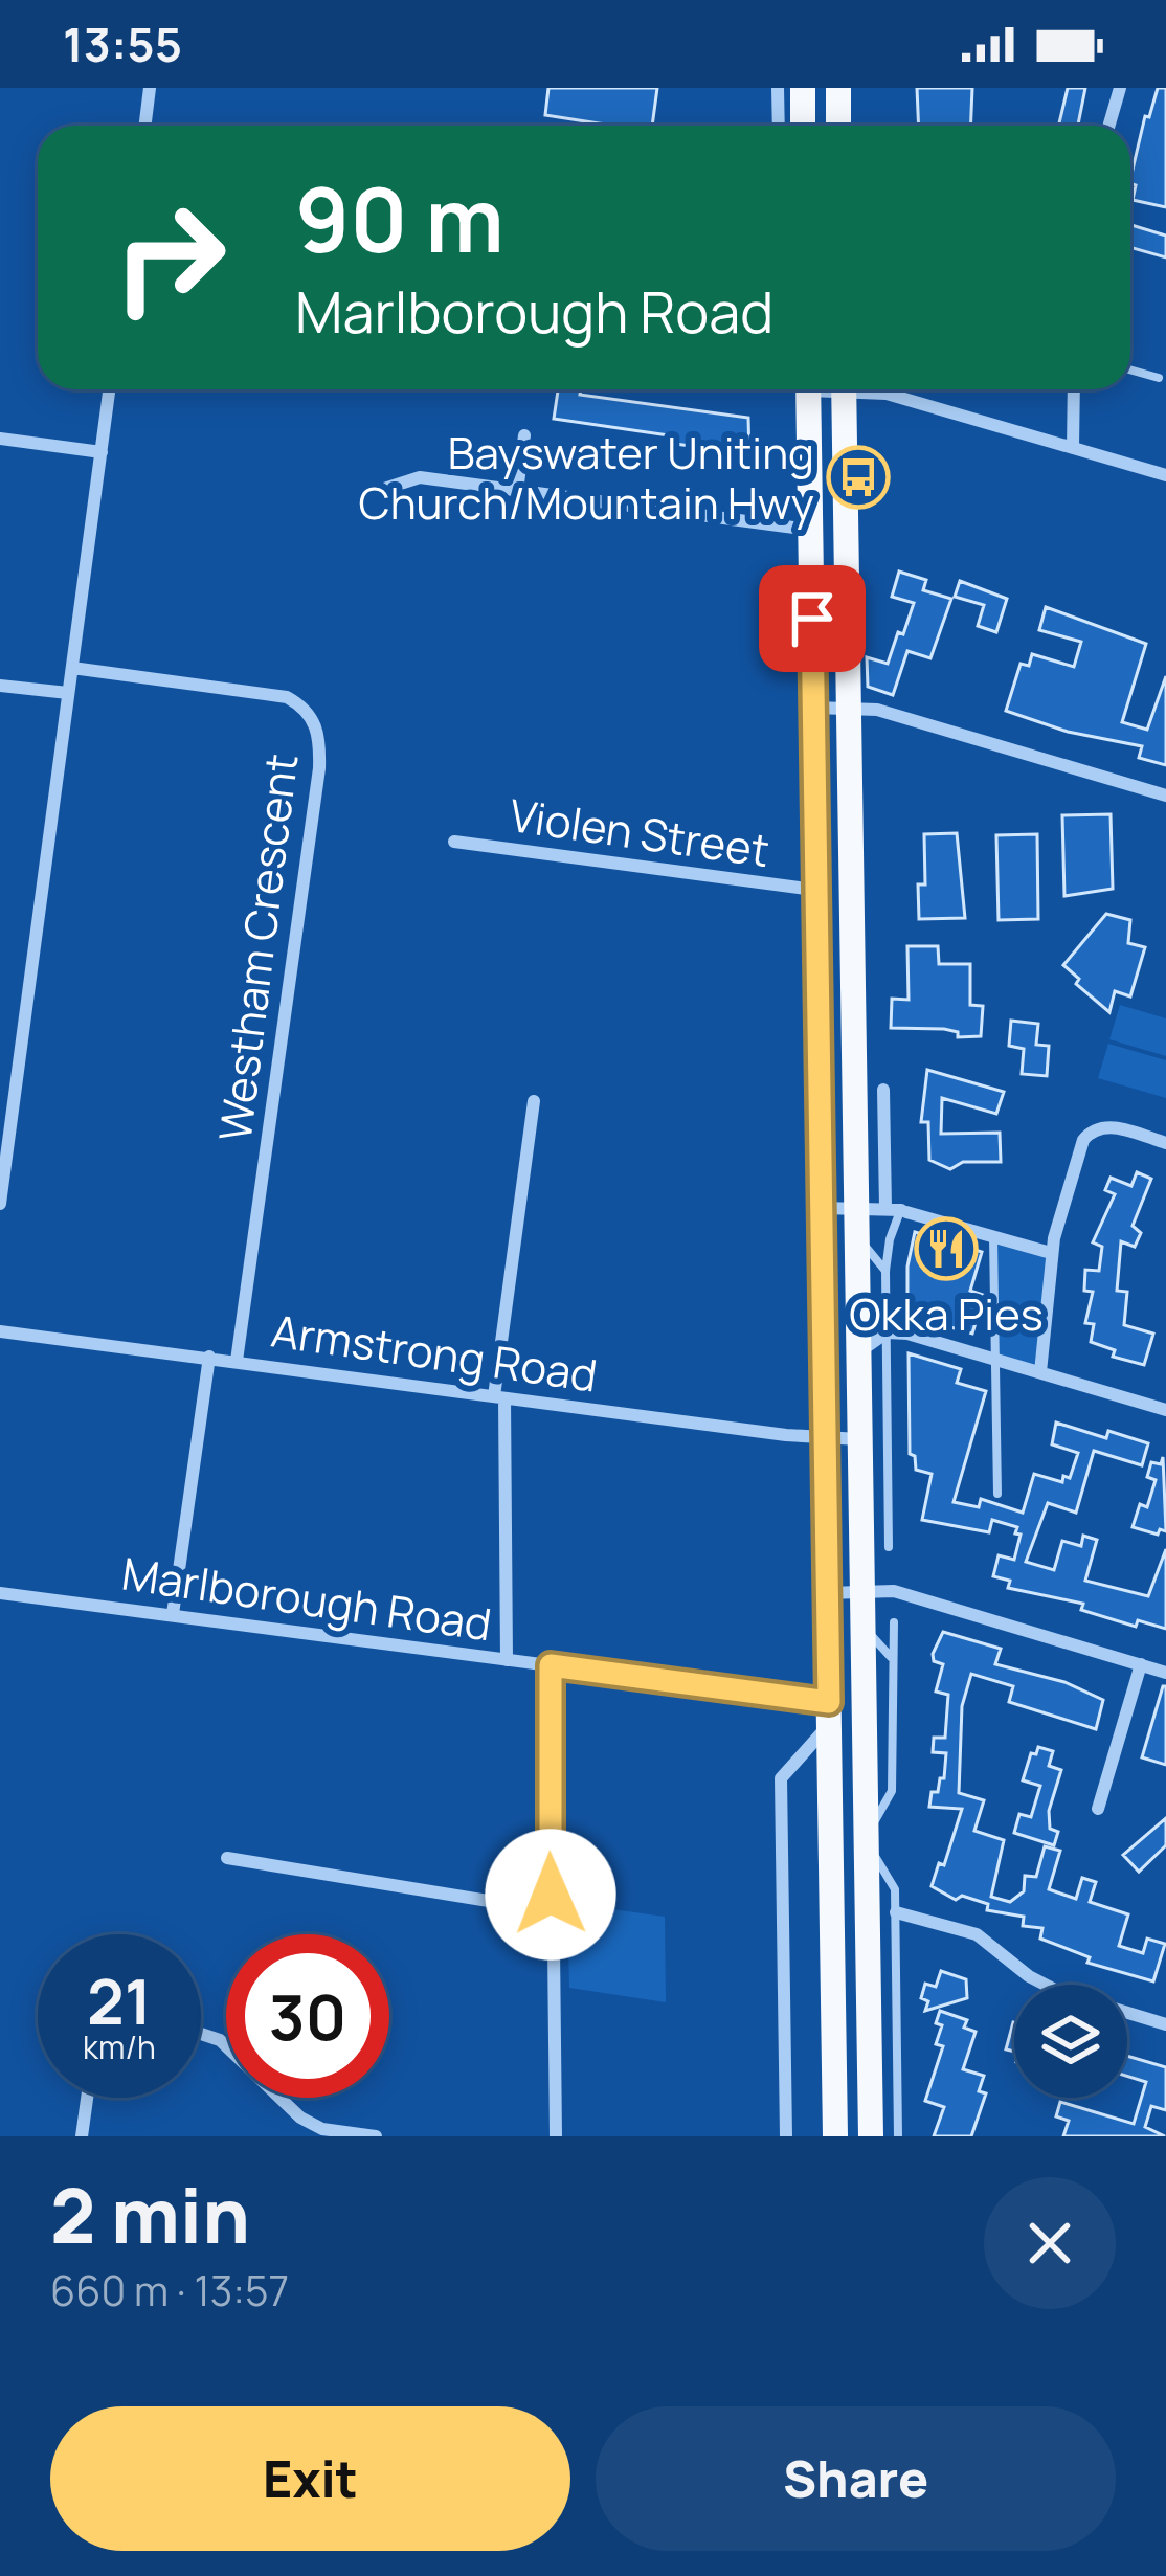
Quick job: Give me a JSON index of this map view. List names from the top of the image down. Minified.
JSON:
{"streets":{"street":["Violen Street","Westham Crescent","Armstrong Road","Marlborough Road"]},"crossings":[["Westham Crescent","Armstrong Road"]],"places":{"bus stop":["Bayswater Uniting Church/Mountain Hwy"],"restaurant":["Okka Pies"]},"page":{"status":"13:55","turn":["90 m","Marlborough Road"],"speed":"21 km/h","limit":"30","heading":["2 min","660 m · 13:57"],"buttons":["Exit","Share"]}}
